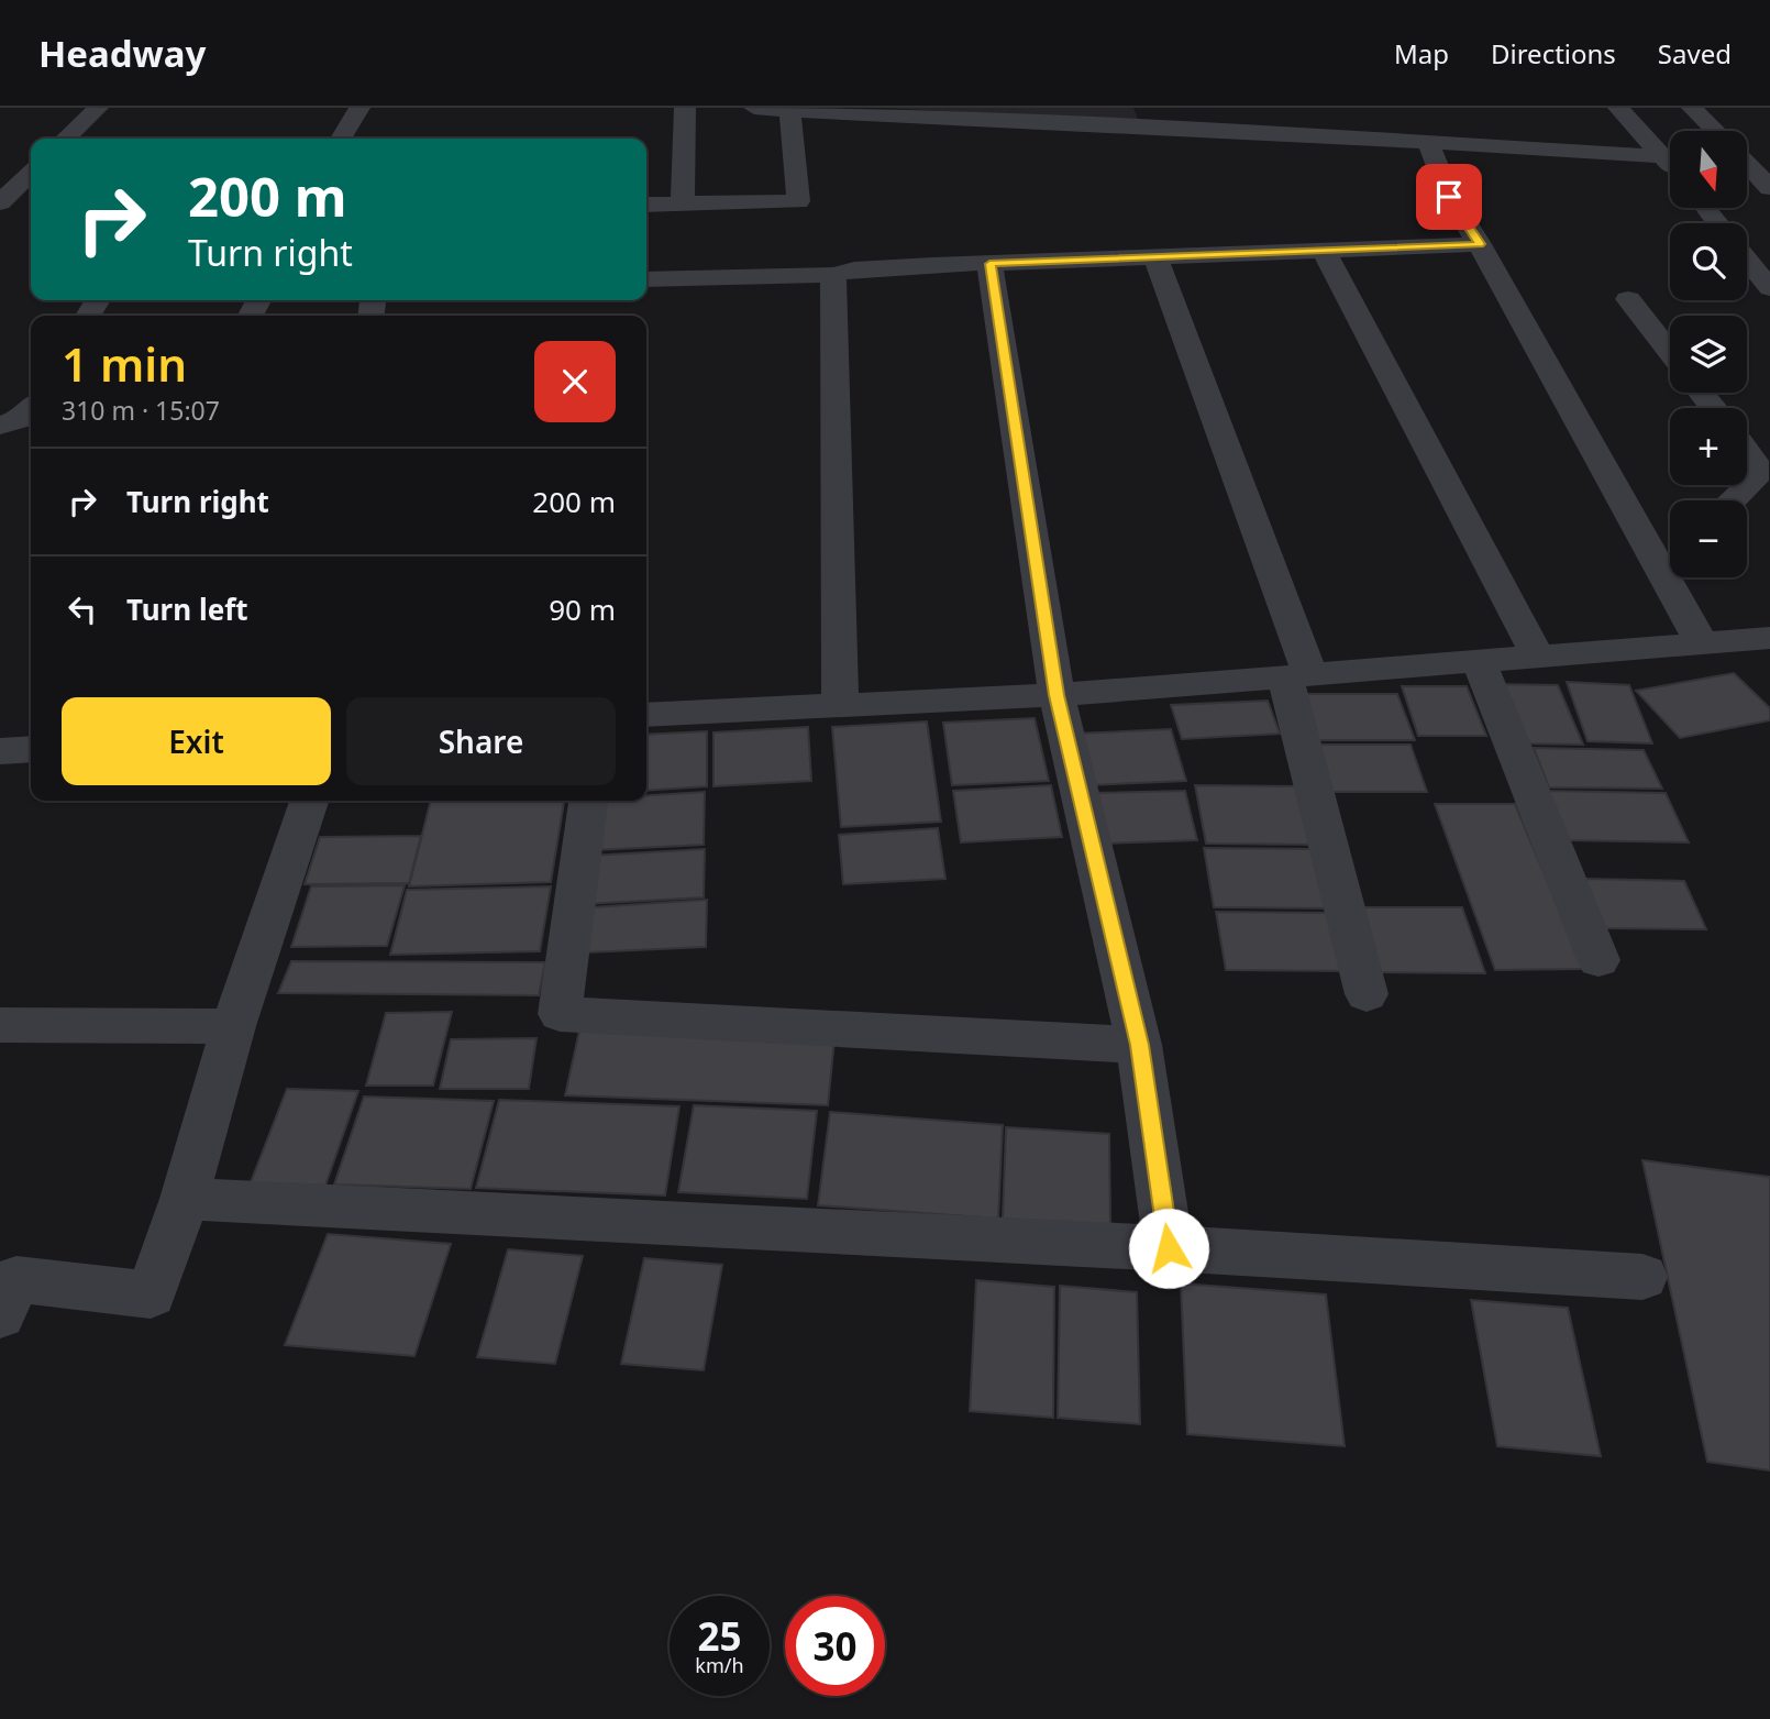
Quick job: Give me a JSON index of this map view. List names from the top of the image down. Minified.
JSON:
{"north":"bottom","page":{"header":"Headway","nav":["Map","Directions","Saved"],"map_buttons":["+","−"],"turn":["200 m","Turn right"],"heading":["1 min","310 m · 15:07"],"list":[{"name":"Turn right","value":"200 m"},{"name":"Turn left","value":"90 m"}],"buttons":["Exit","Share"],"speed":"25 km/h","limit":"30"}}
